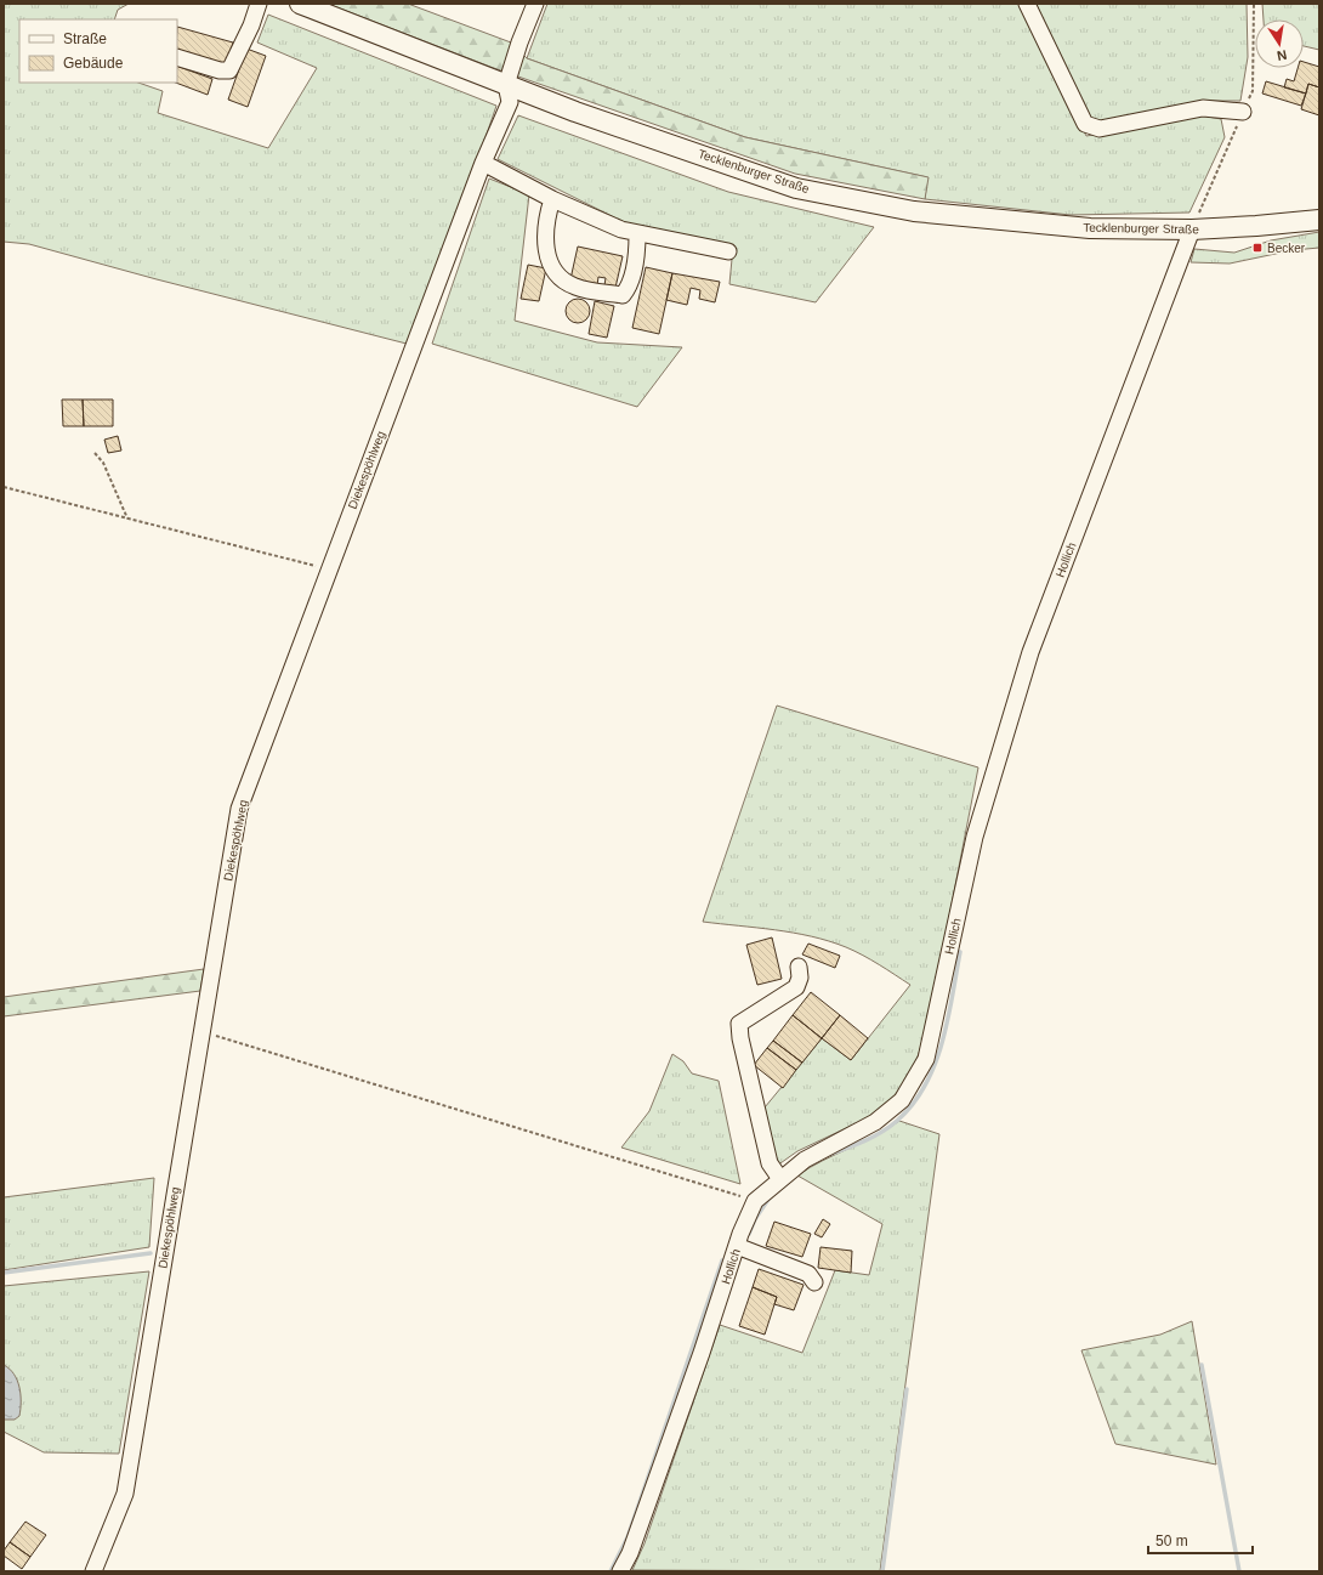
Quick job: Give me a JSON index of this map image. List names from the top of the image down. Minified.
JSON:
{"streets":{"main road":["Tecklenburger Straße"],"street":["Diekespöhlweg","Hollich"]},"crossings":[["Tecklenburger Straße","Diekespöhlweg"],["Tecklenburger Straße","Hollich"]],"places":{"transit":["Becker"]},"legend":["Straße","Gebäude"],"scale_bar":"50 m","north":"bottom"}
